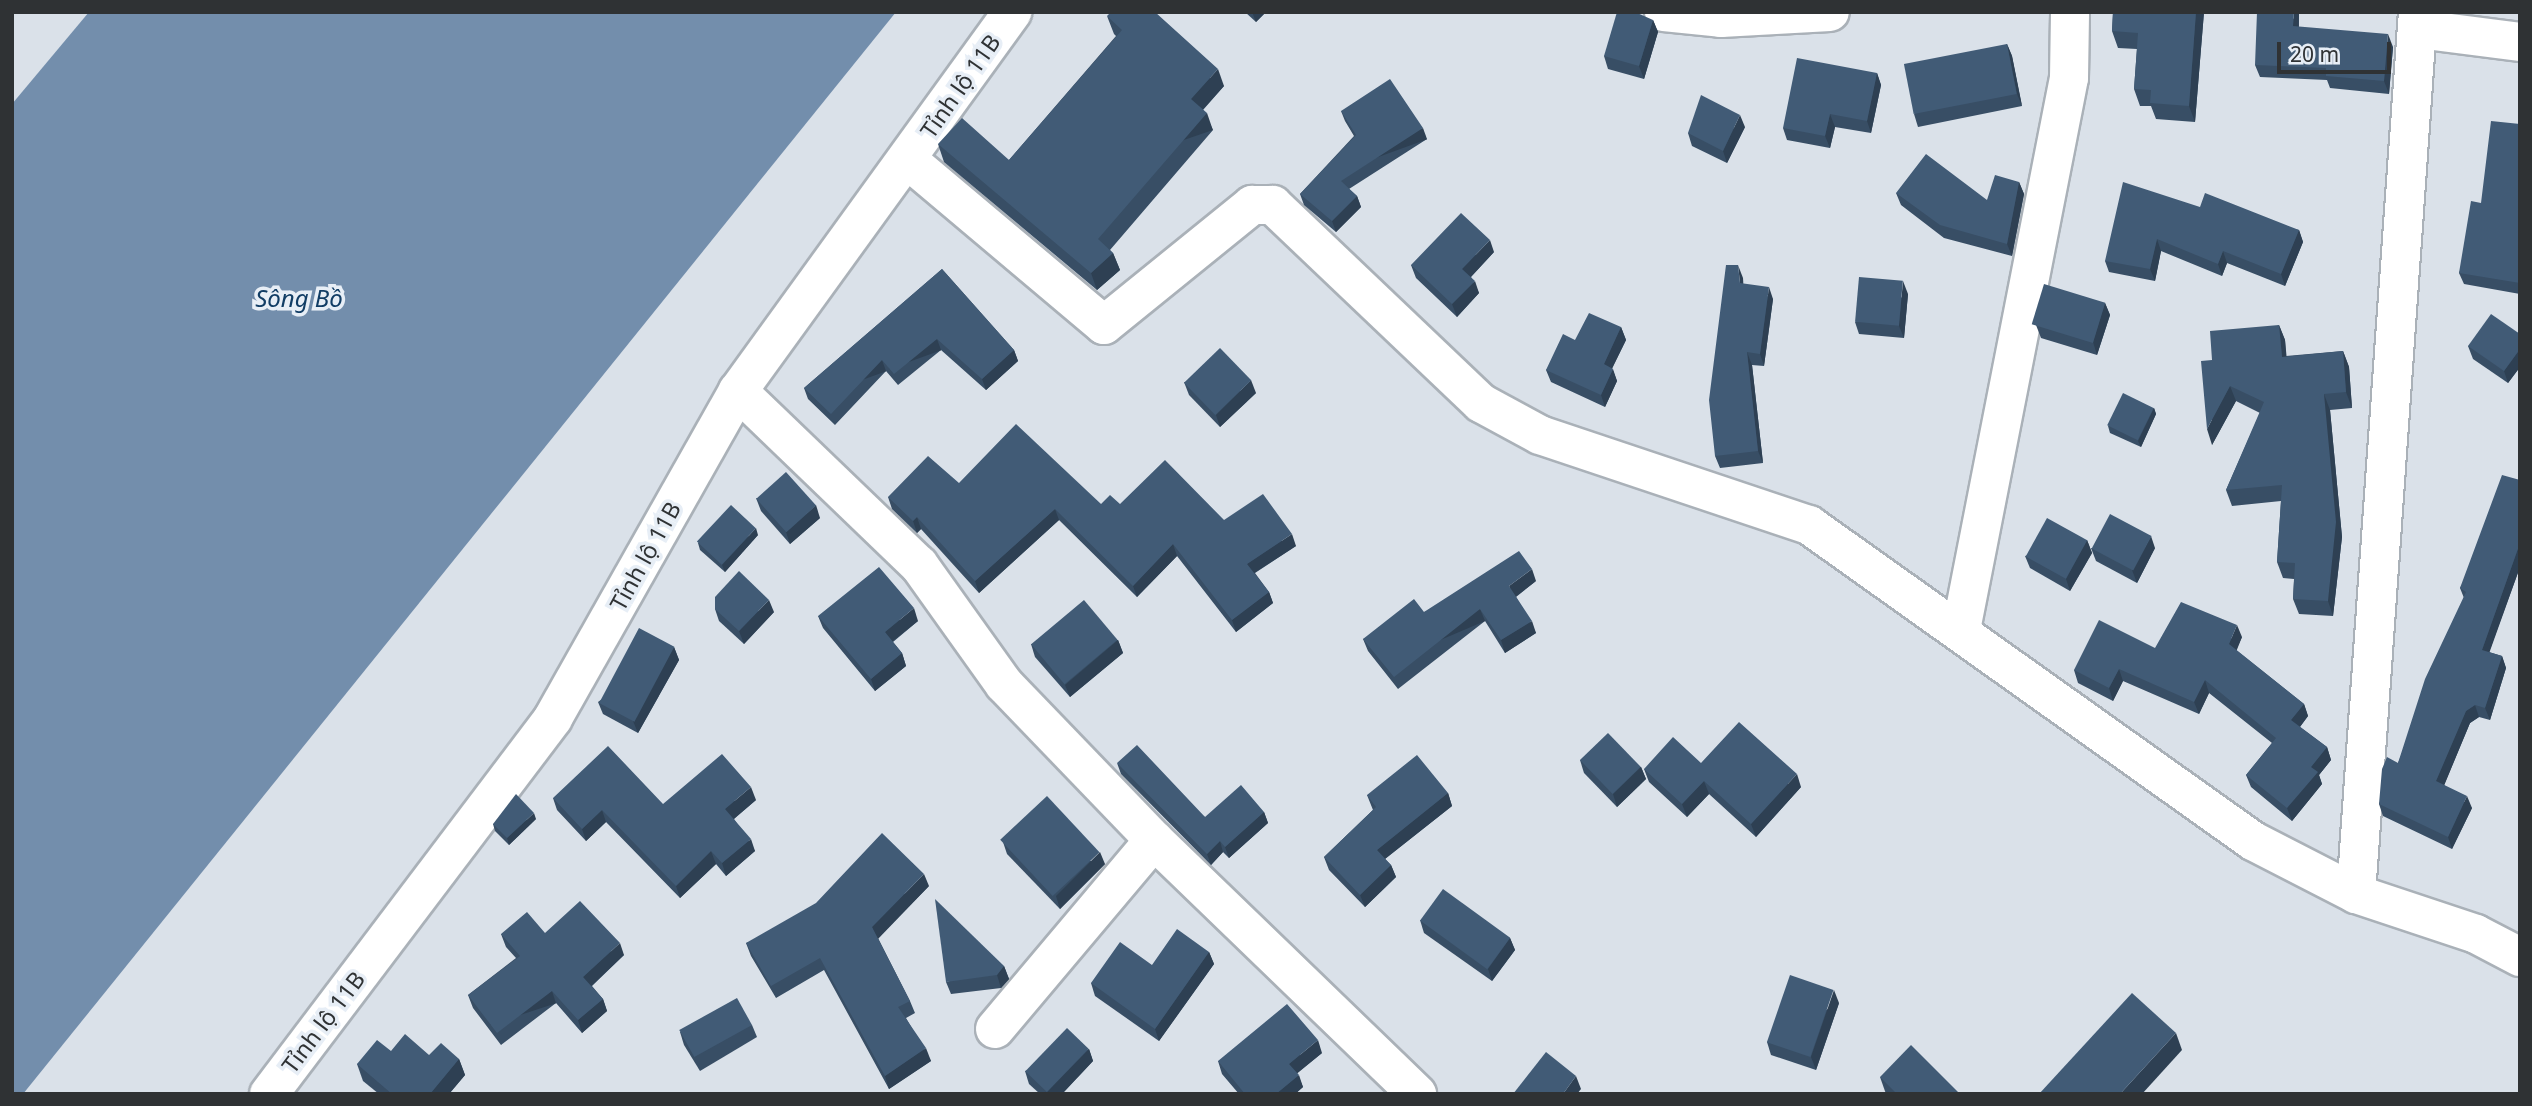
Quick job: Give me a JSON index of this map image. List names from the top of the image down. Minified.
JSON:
{"streets":{"street":["Tỉnh lộ 11B"]},"water":["Sông Bồ"],"scale_bar":"20 m"}
